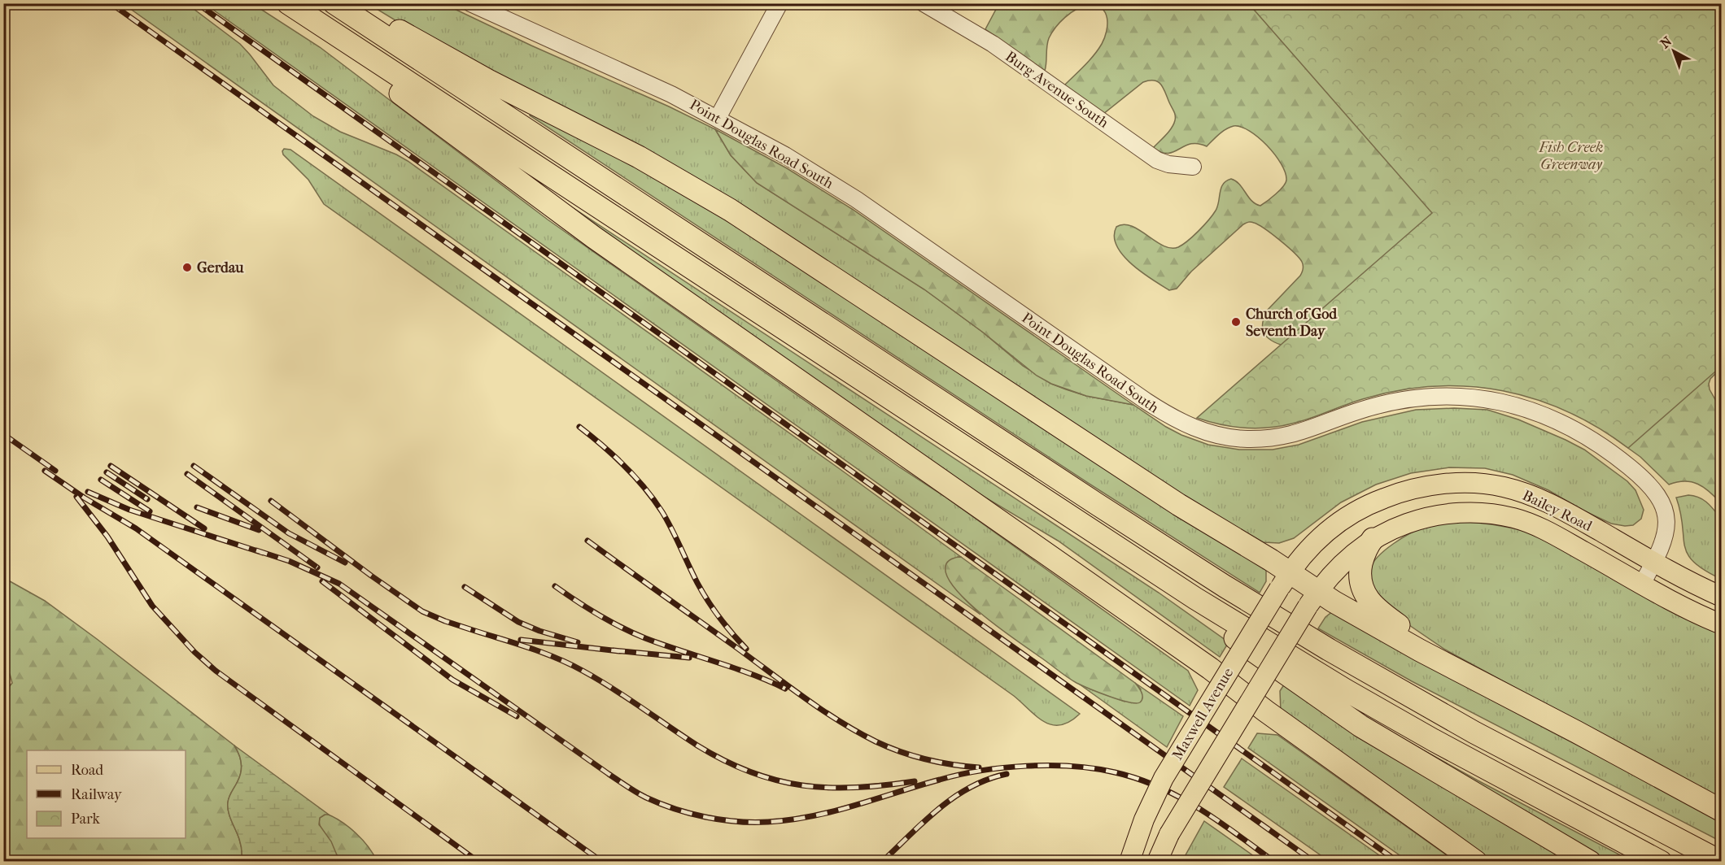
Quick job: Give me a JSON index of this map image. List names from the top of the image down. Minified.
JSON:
{"streets":{"main road":["Bailey Road","Maxwell Avenue"],"street":["Burg Avenue South","Point Douglas Road South"]},"crossings":[["Point Douglas Road South","Bailey Road"],["Bailey Road","Maxwell Avenue"]],"parks":["Fish Creek Greenway"],"places":["Gerdau","Church of God Seventh Day"],"legend":["Road","Railway","Park"],"north":"top left"}
